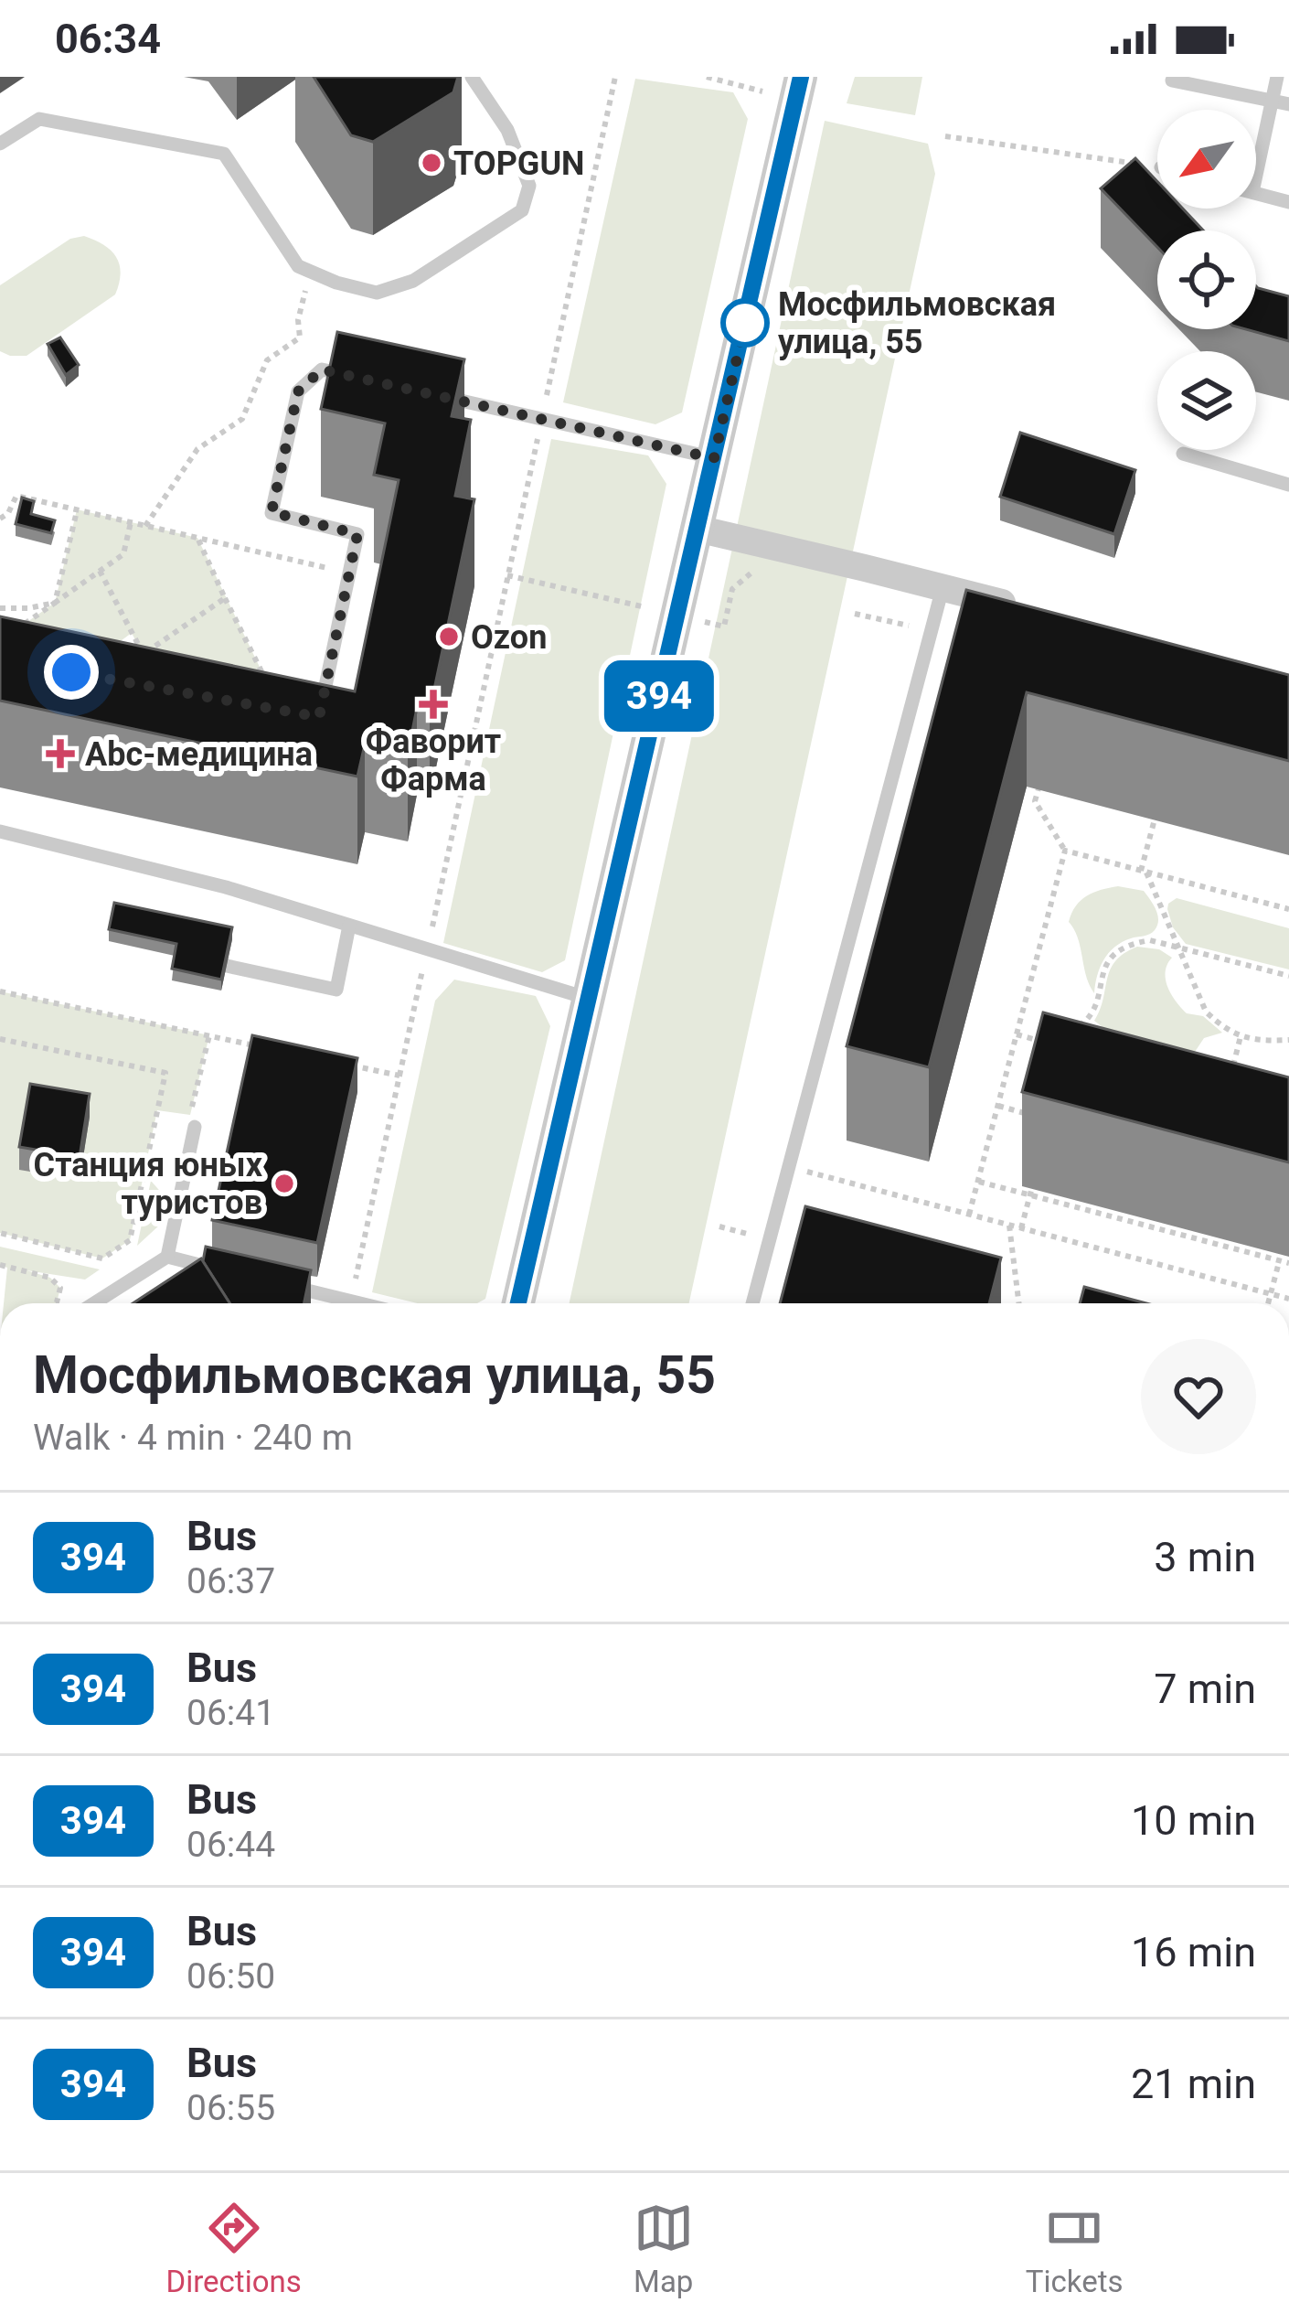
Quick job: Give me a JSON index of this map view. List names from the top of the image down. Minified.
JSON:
{"places":{"other":["TOPGUN","Мосфильмовская улица, 55","Ozon","Станция юных туристов"],"health":["Фаворит Фарма","Abc-медицина"]},"lines":["bus line 394"],"north":"bottom left","page":{"status":"06:34","on_map":"394","heading":["Мосфильмовская улица, 55","Walk · 4 min · 240 m"],"list":[{"mark":"394","name":"Bus","note":"06:37","value":"3 min"},{"mark":"394","name":"Bus","note":"06:41","value":"7 min"},{"mark":"394","name":"Bus","note":"06:44","value":"10 min"},{"mark":"394","name":"Bus","note":"06:50","value":"16 min"},{"mark":"394","name":"Bus","note":"06:55","value":"21 min"}],"tabs":["Directions","Map","Tickets"]}}
